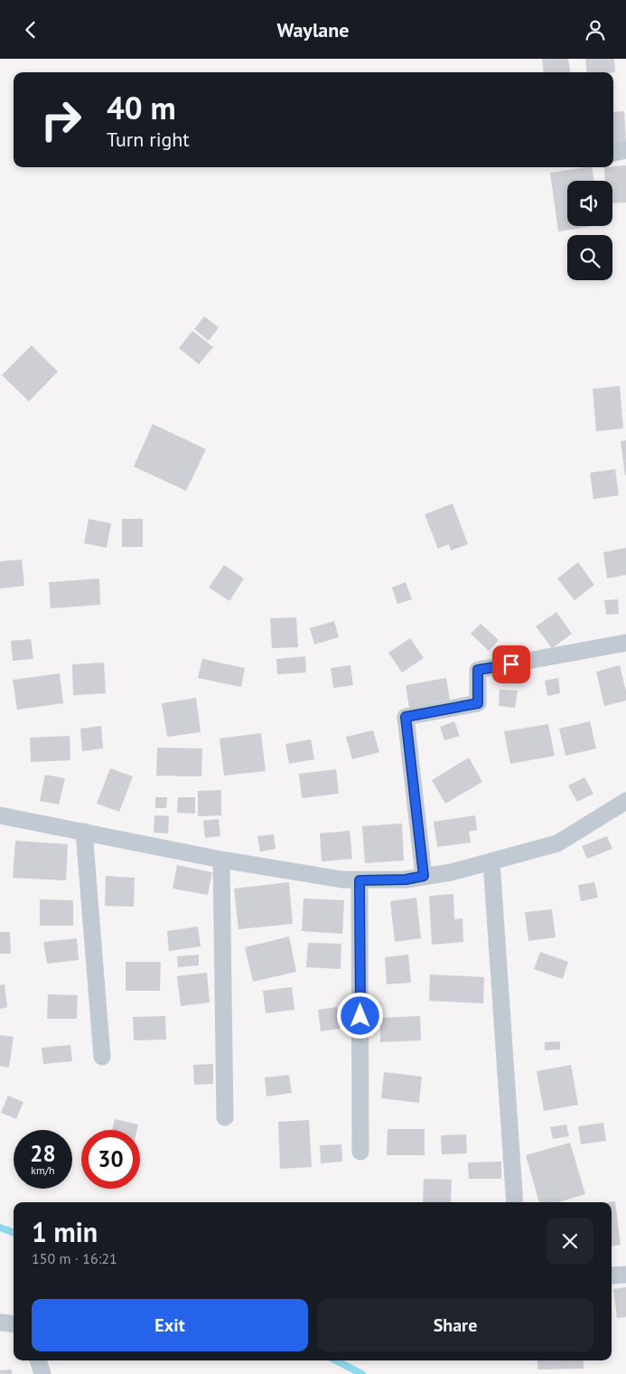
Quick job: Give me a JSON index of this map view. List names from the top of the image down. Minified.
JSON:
{"page":{"header":"Waylane","turn":["40 m","Turn right"],"speed":"28 km/h","limit":"30","heading":["1 min","150 m · 16:21"],"buttons":["Exit","Share"]}}
